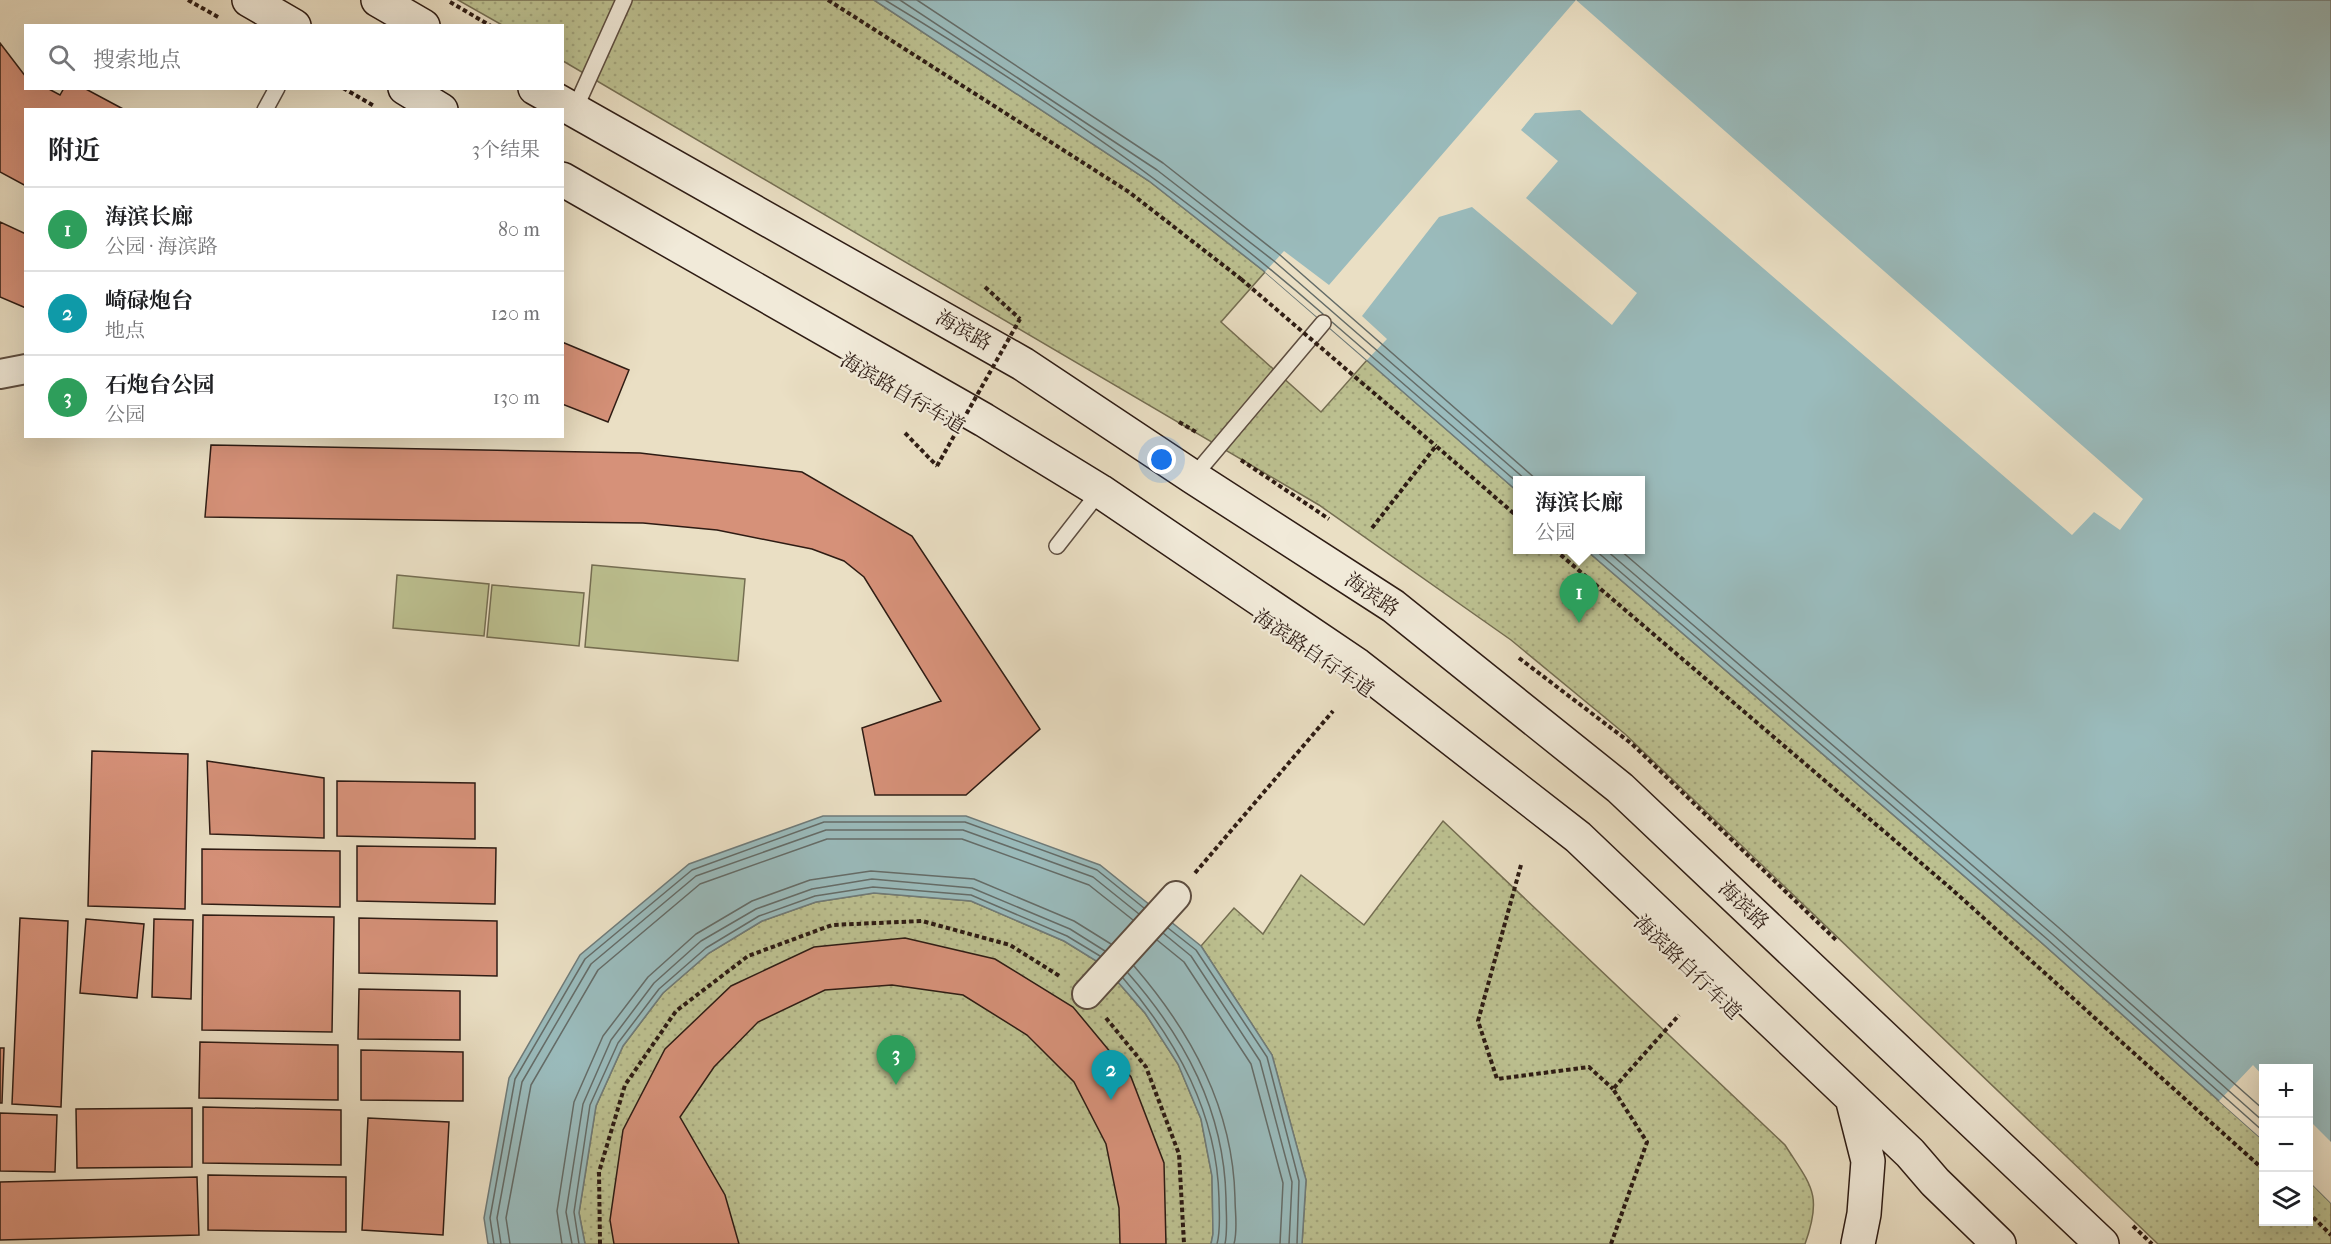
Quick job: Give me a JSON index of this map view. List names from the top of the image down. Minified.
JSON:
{"streets":{"main road":["海滨路"],"path":["海滨路自行车道"]},"page":{"search":"搜索地点","heading":["附近","3个结果"],"list":[{"mark":"1","name":"海滨长廊","note":"公园 · 海滨路","value":"80 m"},{"mark":"2","name":"崎碌炮台","note":"地点","value":"120 m"},{"mark":"3","name":"石炮台公园","note":"公园","value":"130 m"}],"popup":["海滨长廊","公园"],"pins":["1","3","2"],"map_buttons":["+","−"]}}
